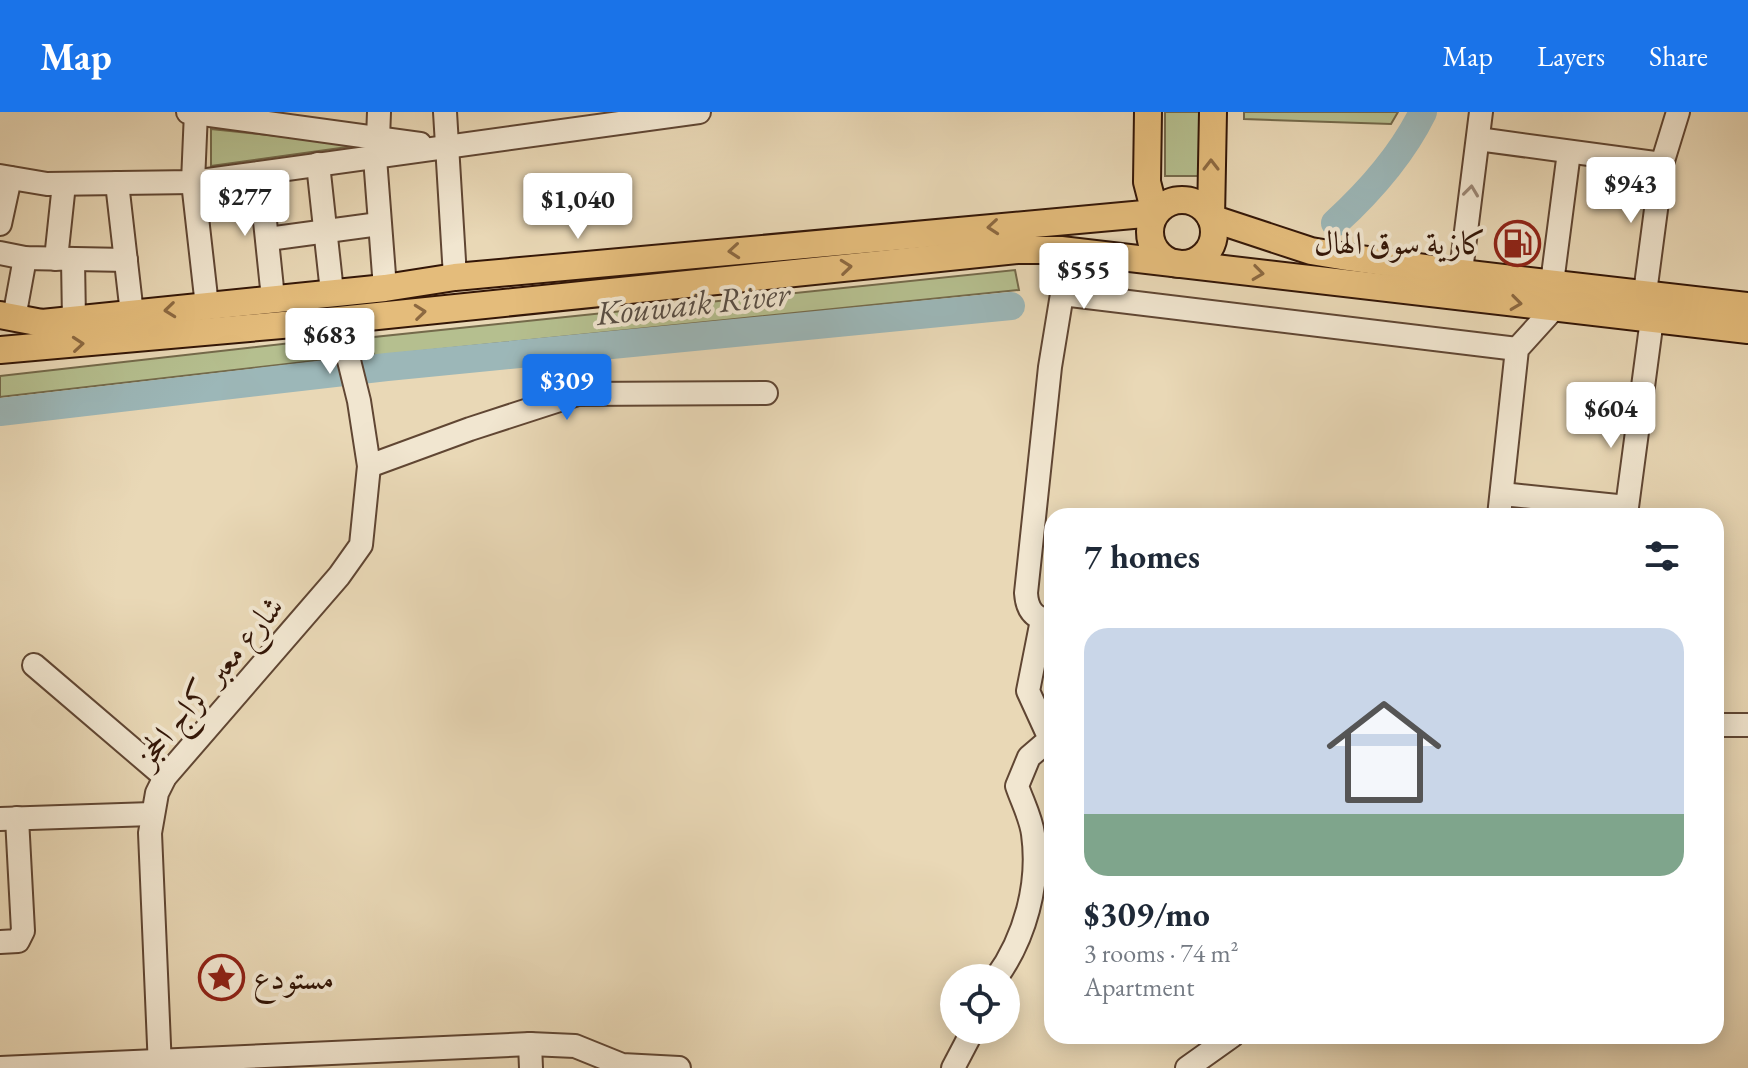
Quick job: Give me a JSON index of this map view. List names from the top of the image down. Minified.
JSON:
{"streets":{"street":["شارع معبر كراج الحجز"]},"water":["Kouwaik River"],"places":{"fuel station":["كازية سوق الهال"],"place":["مستودع"]},"page":{"header":"Map","nav":["Map","Layers","Share"],"price":["$943","$277","$1,040","$555","$683","$309","$604"],"heading":"7 homes","list":[{"name":"$309/mo","note":"3 rooms · 74 m² · Apartment"}]}}
